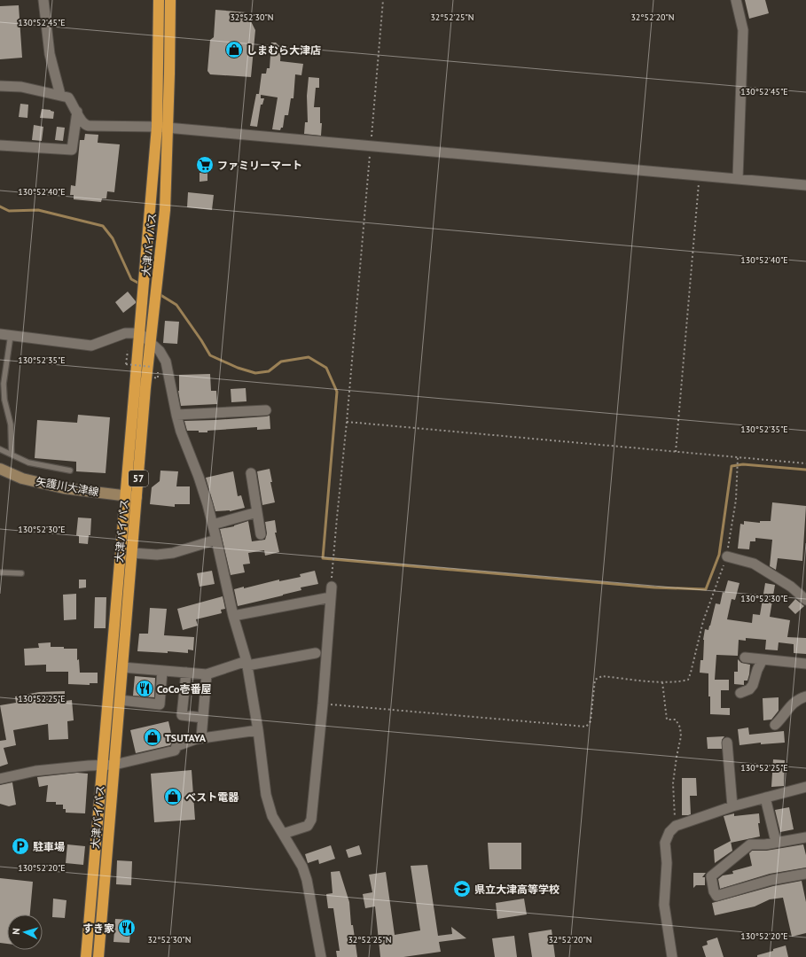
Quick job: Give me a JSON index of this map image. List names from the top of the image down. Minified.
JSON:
{"streets":{"highway":["大津バイパス","57"],"main road":["矢護川大津線"]},"crossings":[["大津バイパス","矢護川大津線"]],"places":{"shop":["しまむら大津店","TSUTAYA","ベスト電器"],"supermarket":["ファミリーマート"],"restaurant":["CoCo壱番屋","すき家"],"parking":["駐車場"],"school or university":["県立大津高等学校"]},"north":"left","coordinates":["32°52'30\"N","32°52'25\"N","32°52'20\"N","130°52'45\"E","130°52'40\"E","130°52'35\"E","130°52'30\"E","130°52'25\"E","130°52'20\"E"]}
